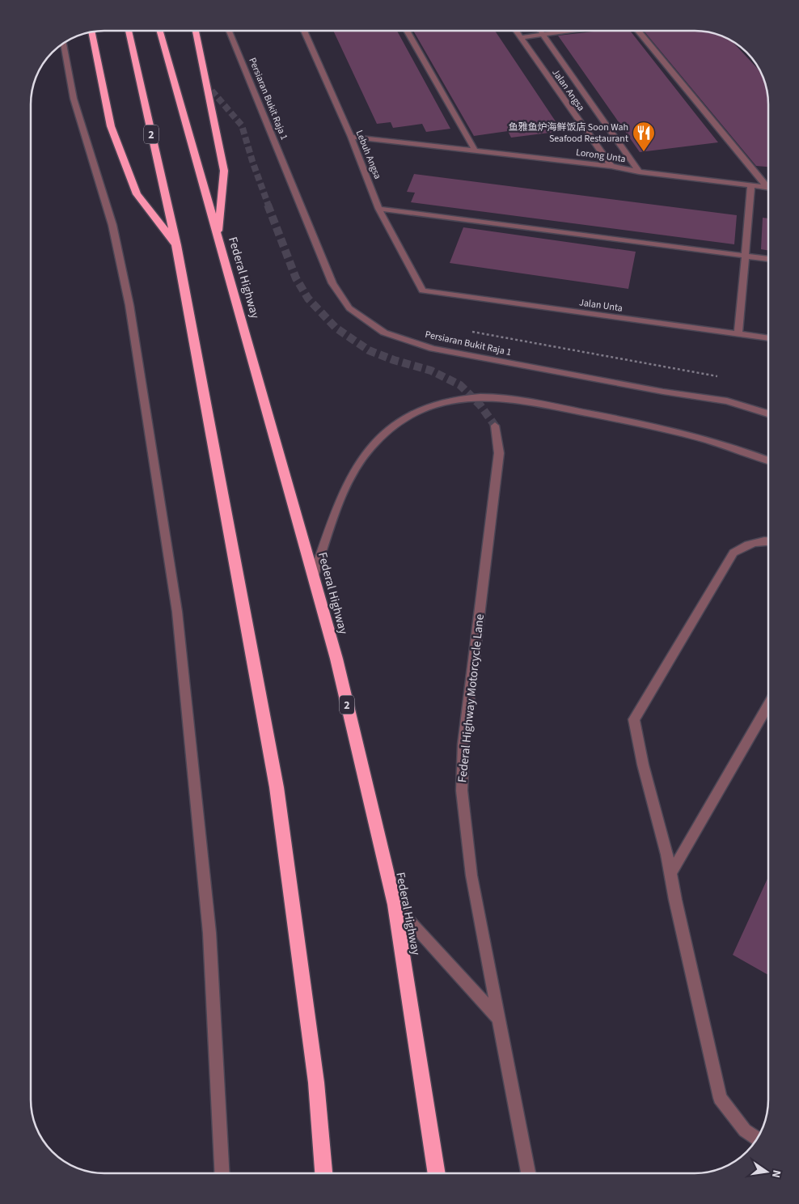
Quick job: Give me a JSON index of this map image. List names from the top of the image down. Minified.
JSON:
{"streets":{"highway":["2","Federal Highway"],"street":["Jalan Angsa","Persiaran Bukit Raja 1","Lebuh Angsa","Lorong Unta","Jalan Unta","Federal Highway Motorcycle Lane"]},"crossings":[["Jalan Angsa","Lorong Unta"],["Lebuh Angsa","Lorong Unta"],["Lebuh Angsa","Jalan Unta"]],"places":{"restaurant":["鱼雅鱼炉海鲜饭店 Soon Wah Seafood Restaurant"]},"north":"right"}
